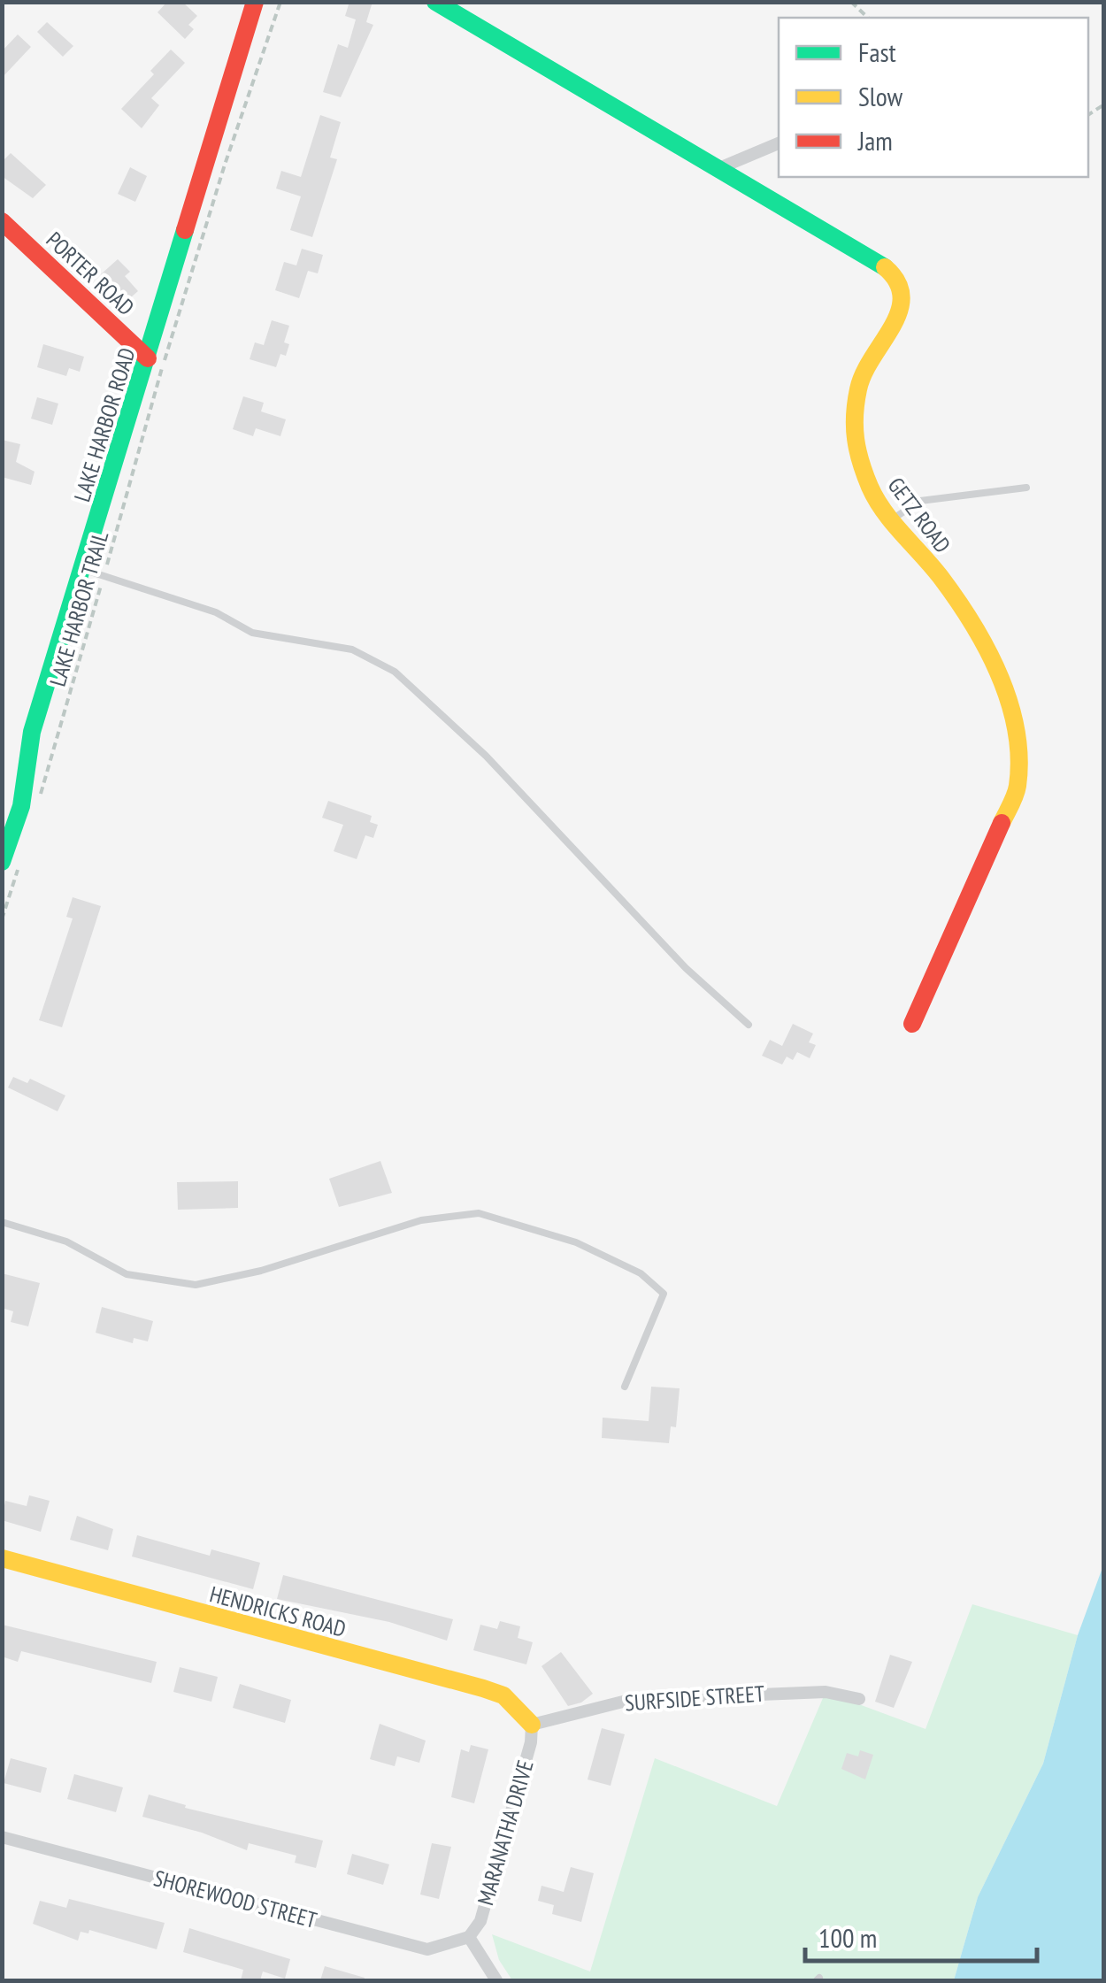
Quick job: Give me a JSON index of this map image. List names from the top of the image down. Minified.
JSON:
{"streets":{"street":["PORTER ROAD","LAKE HARBOR ROAD","GETZ ROAD","HENDRICKS ROAD","SURFSIDE STREET","MARANATHA DRIVE","SHOREWOOD STREET"],"path":["LAKE HARBOR TRAIL"]},"crossings":[["PORTER ROAD","LAKE HARBOR ROAD"],["HENDRICKS ROAD","SURFSIDE STREET"],["HENDRICKS ROAD","MARANATHA DRIVE"],["SURFSIDE STREET","MARANATHA DRIVE"],["MARANATHA DRIVE","SHOREWOOD STREET"]],"legend":["Fast","Slow","Jam"],"scale_bar":"100 m"}
